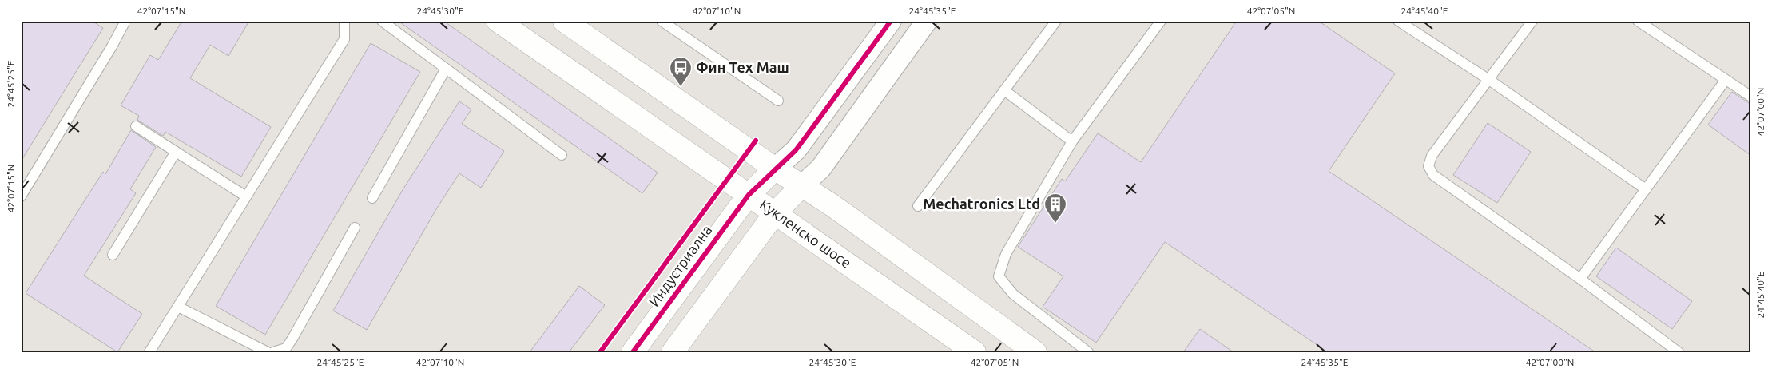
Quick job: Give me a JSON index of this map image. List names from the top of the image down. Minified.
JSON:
{"streets":{"main road":["Кукленско шосе","Индустриална"]},"crossings":[["Кукленско шосе","Индустриална"]],"places":{"bus stop":["Фин Тех Маш"],"building":["Mechatronics Ltd"]},"coordinates":["42°07'15\"N","24°45'30\"E","42°07'10\"N","24°45'35\"E","42°07'05\"N","24°45'40\"E","24°45'25\"E","42°07'00\"N"]}
